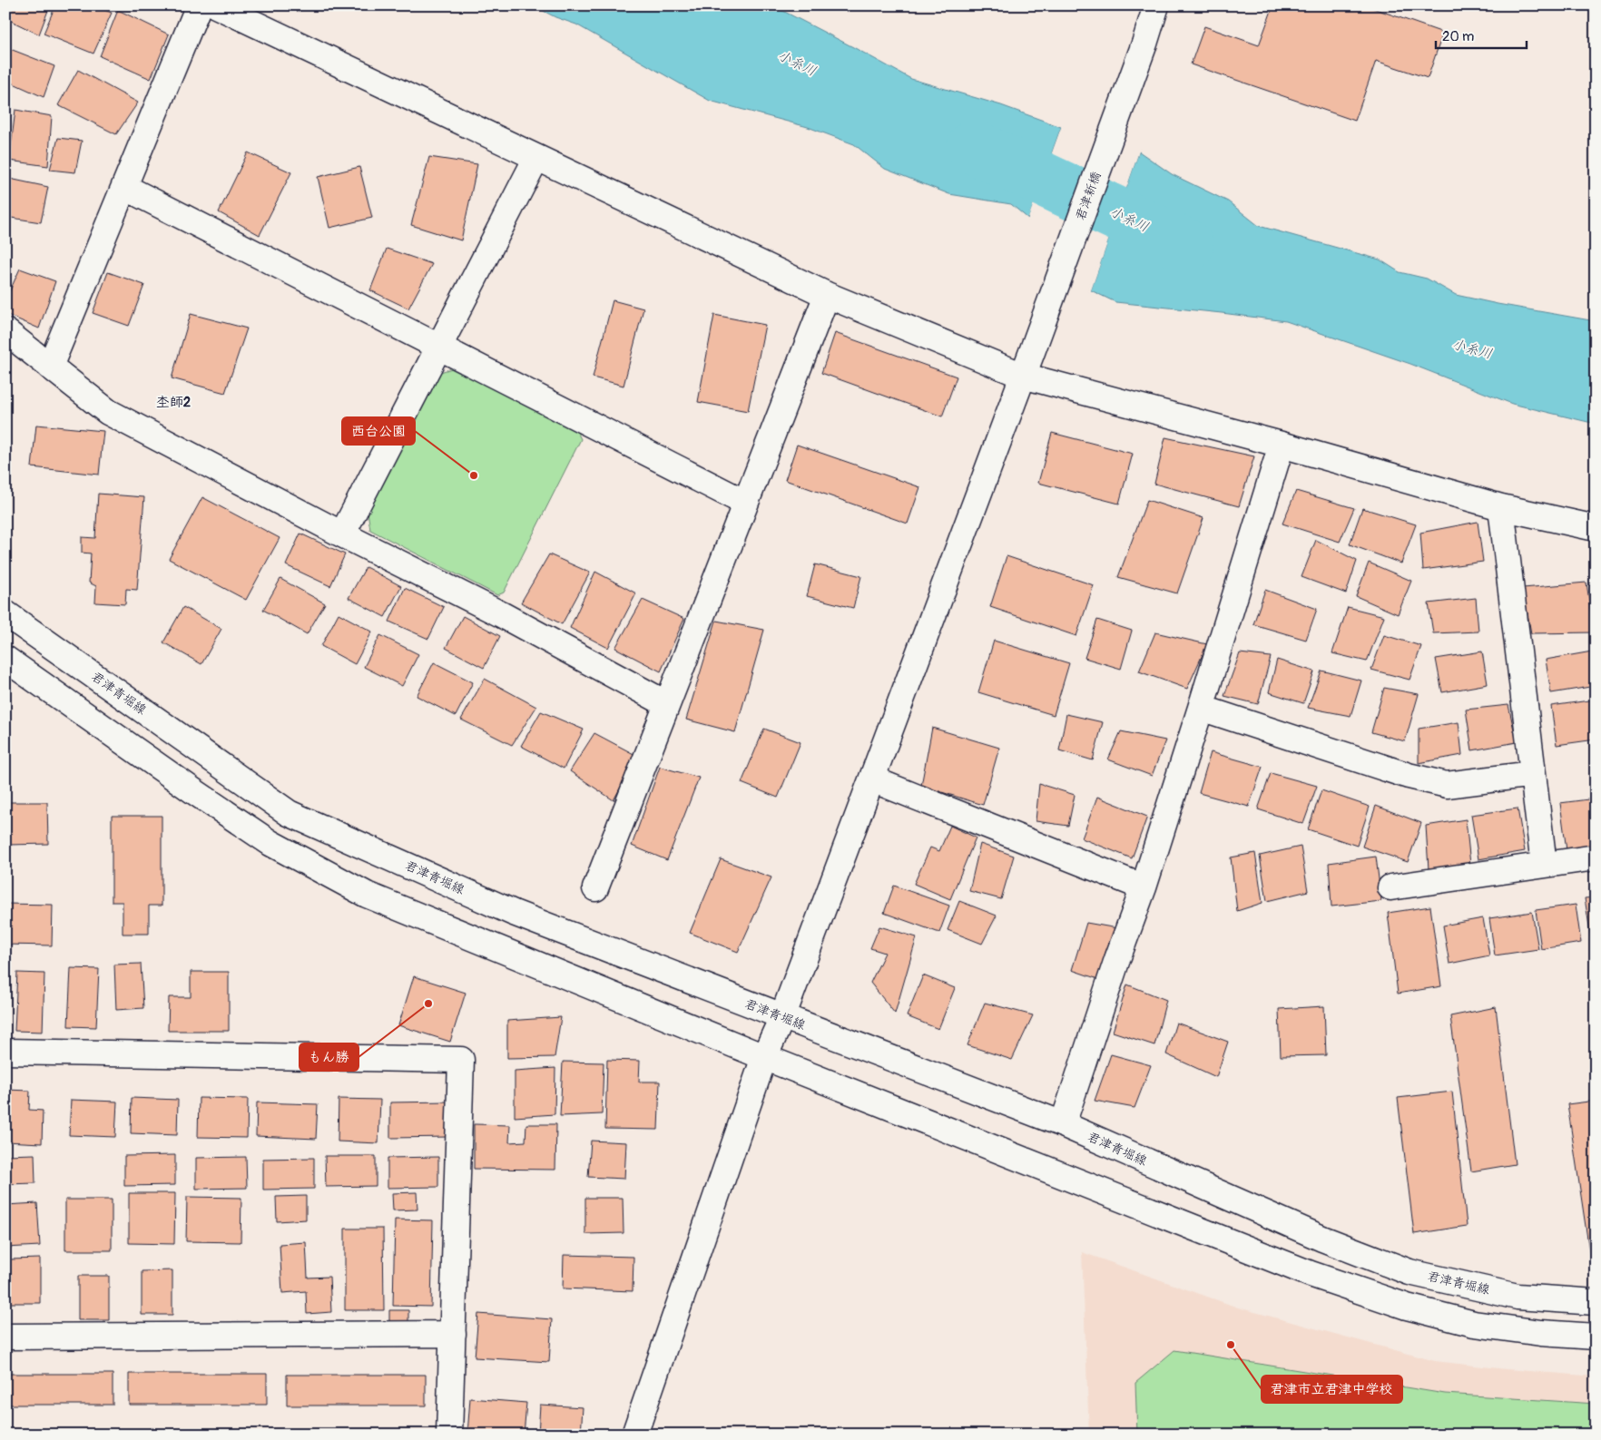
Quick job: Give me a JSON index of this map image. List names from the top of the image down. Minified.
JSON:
{"streets":{"street":["君津新橋","君津青堀線"]},"crossings":[["君津新橋","君津青堀線"]],"districts":["杢師2"],"water":["小糸川"],"places":["西台公園","もん勝","君津市立君津中学校"],"scale_bar":"20 m"}
